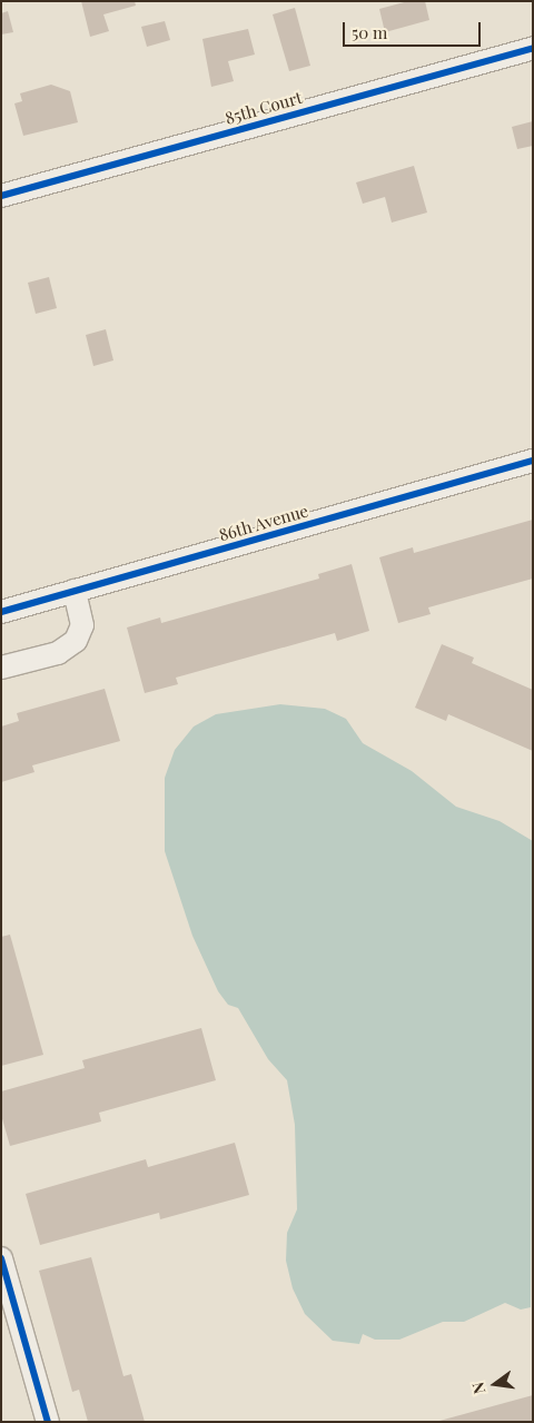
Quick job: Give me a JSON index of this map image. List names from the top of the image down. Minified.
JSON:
{"streets":{"street":["85th Court","86th Avenue"]},"scale_bar":"50 m","north":"left"}
